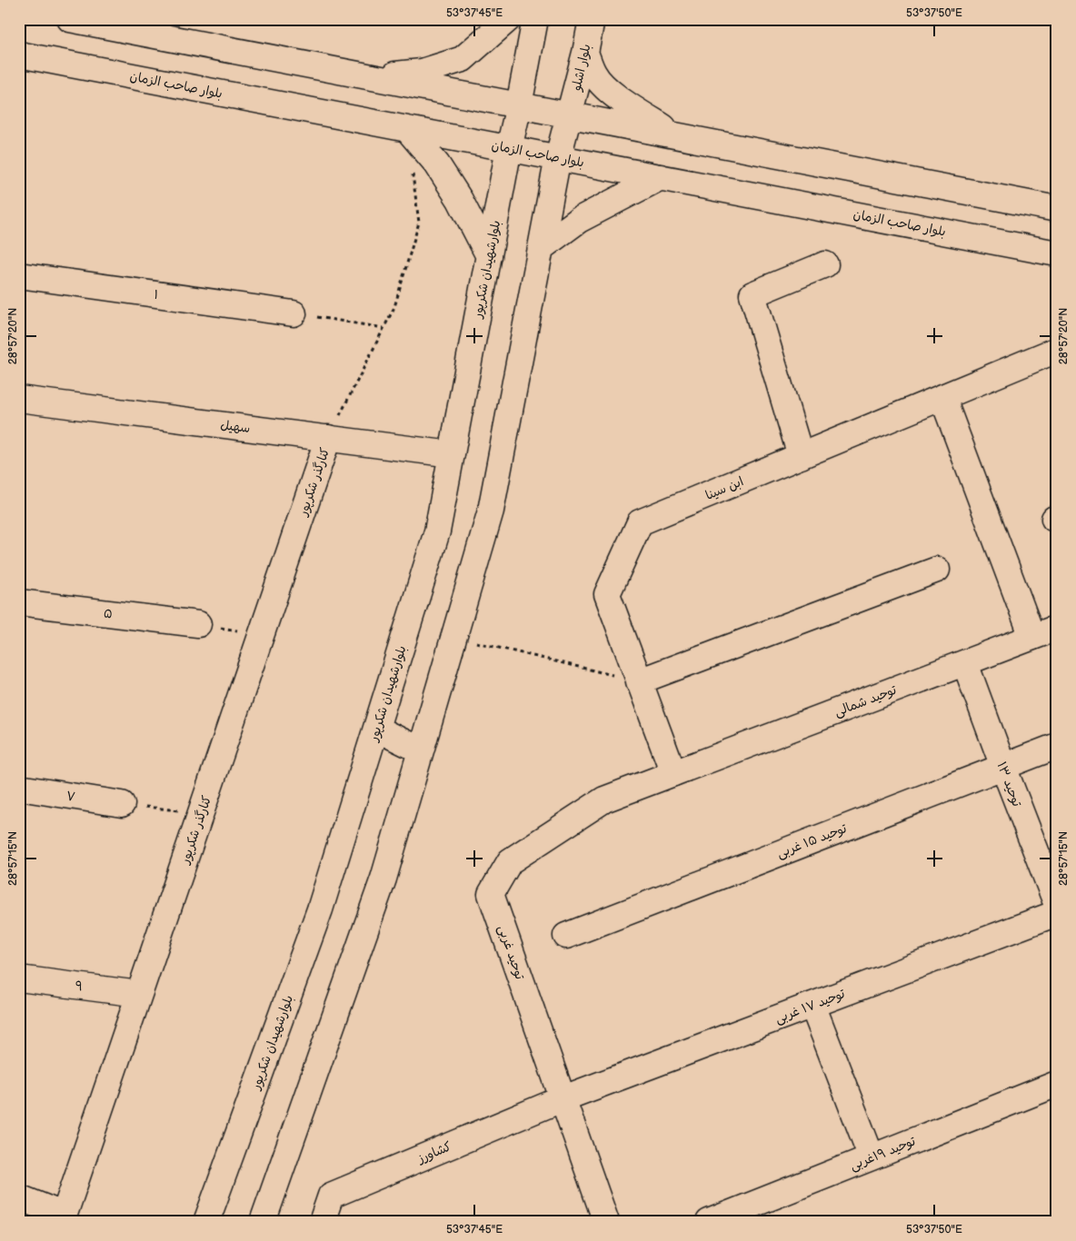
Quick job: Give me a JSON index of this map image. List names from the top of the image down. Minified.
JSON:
{"streets":{"street":["بلوار اشلو","بلوار صاحب الزمان","بلوارشهیدان شکرپور","۱","سهیل","کنارگذر شکرپور","ابن سینا","۵","توحید شمالی","توحید ۱۳","۷","توحید ۱۵ غربی","توحید غربی","۹","توحید ۱۷ غربی","کشاورز","توحید ۱۹غربی"]},"crossings":[["بلوار اشلو","بلوار صاحب الزمان"],["بلوار صاحب الزمان","بلوارشهیدان شکرپور"],["بلوارشهیدان شکرپور","سهیل"],["سهیل","کنارگذر شکرپور"],["کنارگذر شکرپور","۹"],["ابن سینا","توحید شمالی"],["ابن سینا","توحید غربی"],["توحید شمالی","توحید ۱۳"],["توحید شمالی","توحید غربی"],["توحید ۱۳","توحید ۱۵ غربی"],["توحید غربی","توحید ۱۷ غربی"],["توحید غربی","کشاورز"],["توحید ۱۷ غربی","کشاورز"]],"coordinates":["53°37'45\"E","53°37'50\"E","28°57'20\"N","28°57'15\"N"]}
